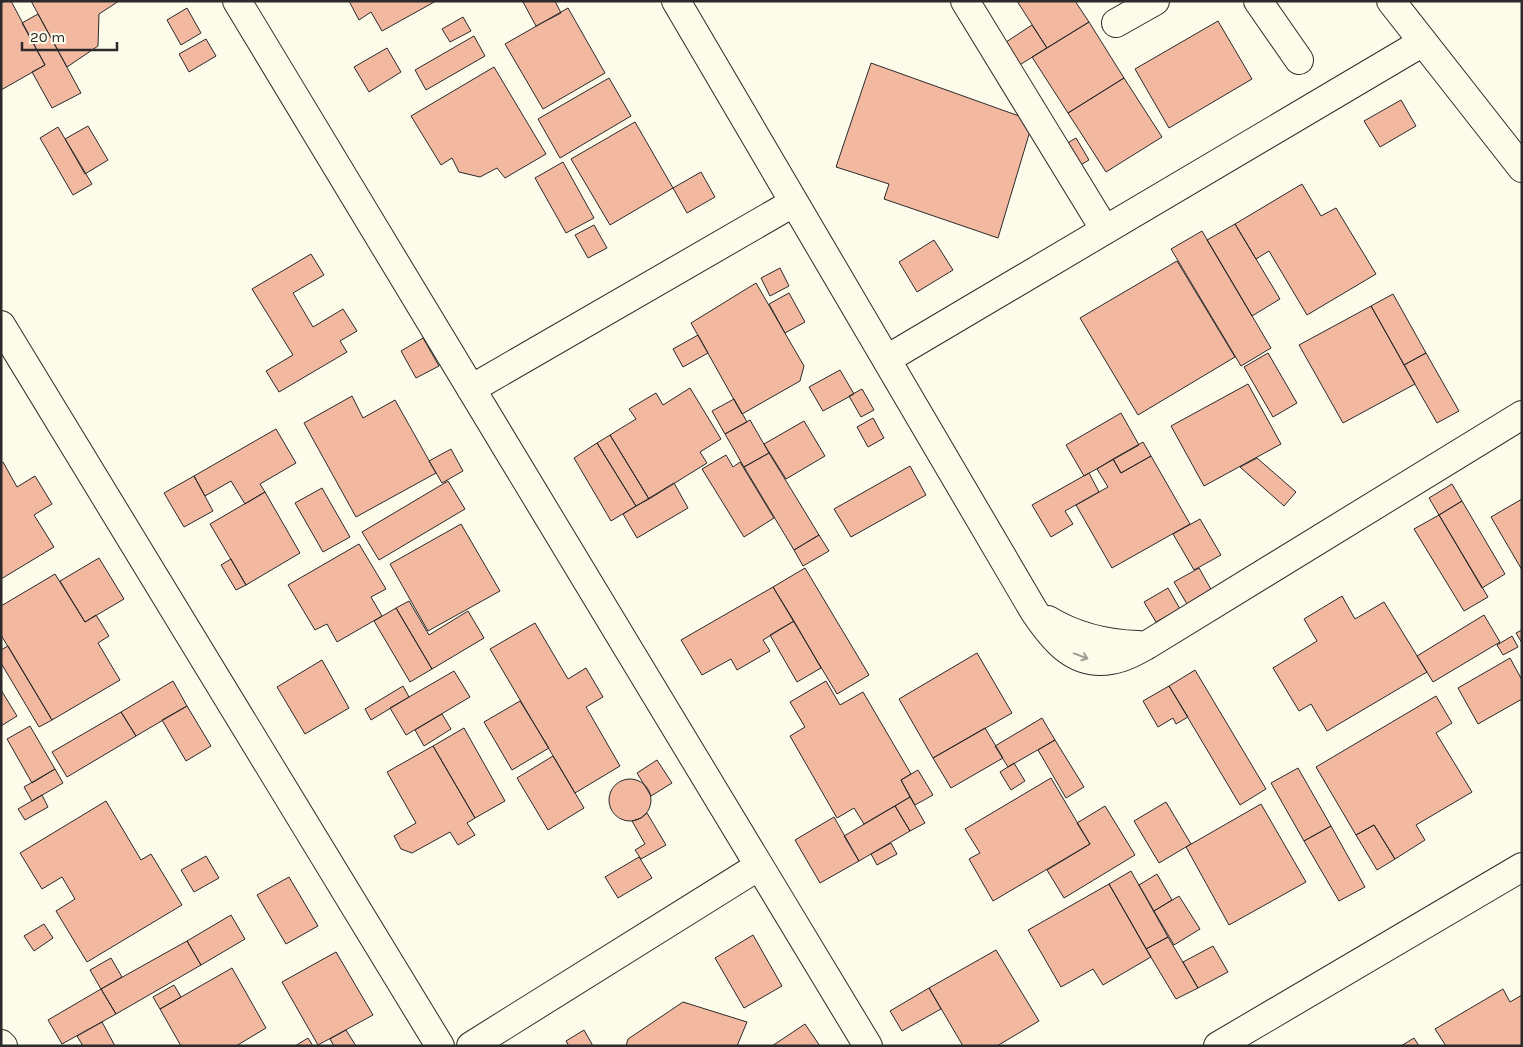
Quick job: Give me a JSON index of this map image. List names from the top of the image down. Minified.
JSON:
{"scale_bar":"20 m"}
